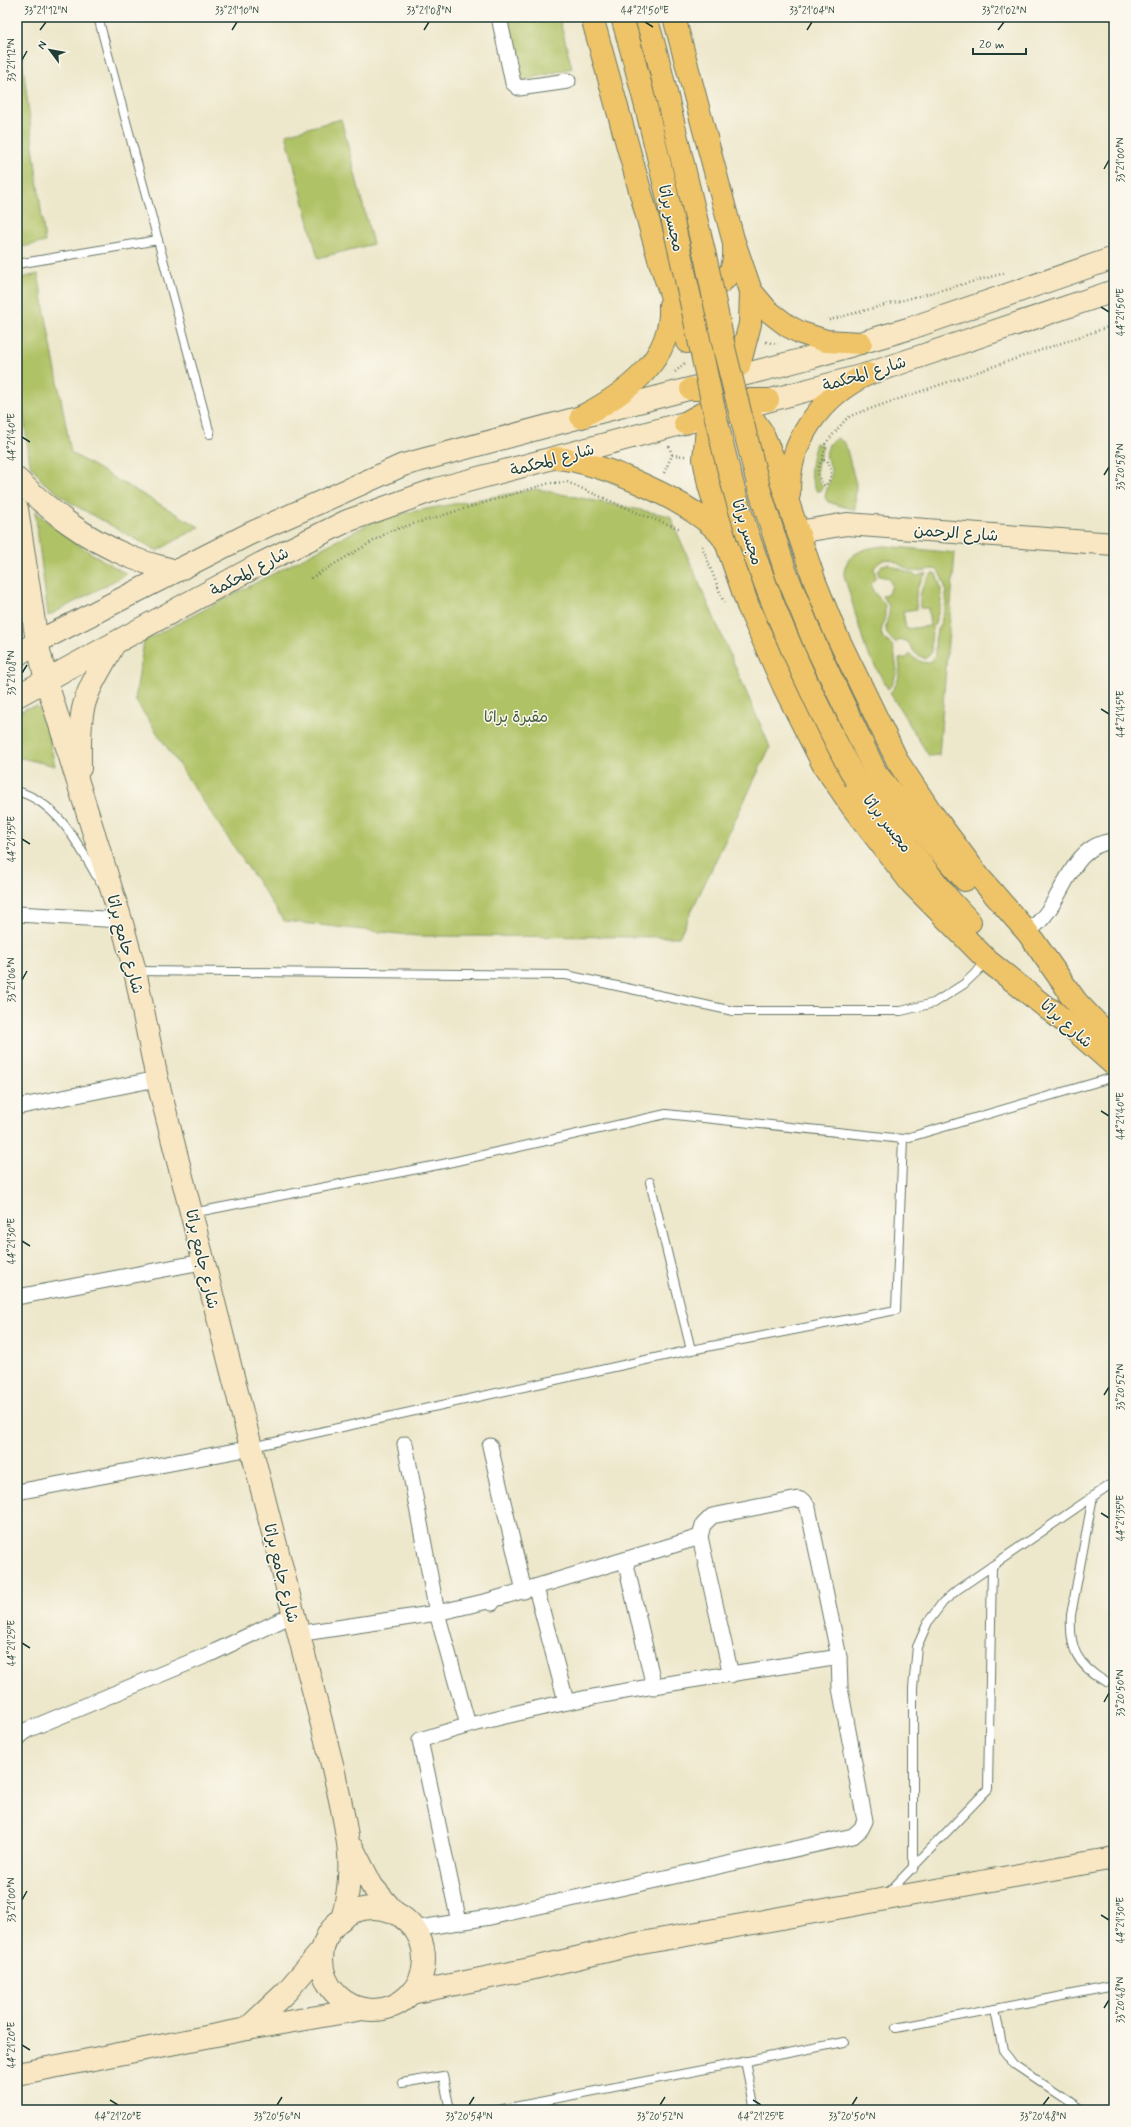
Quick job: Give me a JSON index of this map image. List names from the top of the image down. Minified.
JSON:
{"streets":{"main road":["مجسر براثا","شارع براثا"],"street":["شارع المحكمة","شارع الرحمن","شارع جامع براثا"]},"crossings":[["مجسر براثا","شارع براثا"],["شارع المحكمة","شارع جامع براثا"]],"parks":["مقبرة براثا"],"scale_bar":"20 m","north":"top left","coordinates":["33°21'12\"N","33°21'10\"N","33°21'08\"N","44°21'50\"E","33°21'04\"N","33°21'02\"N","33°21'00\"N","44°21'40\"E","33°20'58\"N","44°21'45\"E","44°21'35\"E","33°21'06\"N","44°21'30\"E","33°20'52\"N","44°21'25\"E","33°20'50\"N","33°20'48\"N","44°21'20\"E","33°20'56\"N","33°20'54\"N"]}
